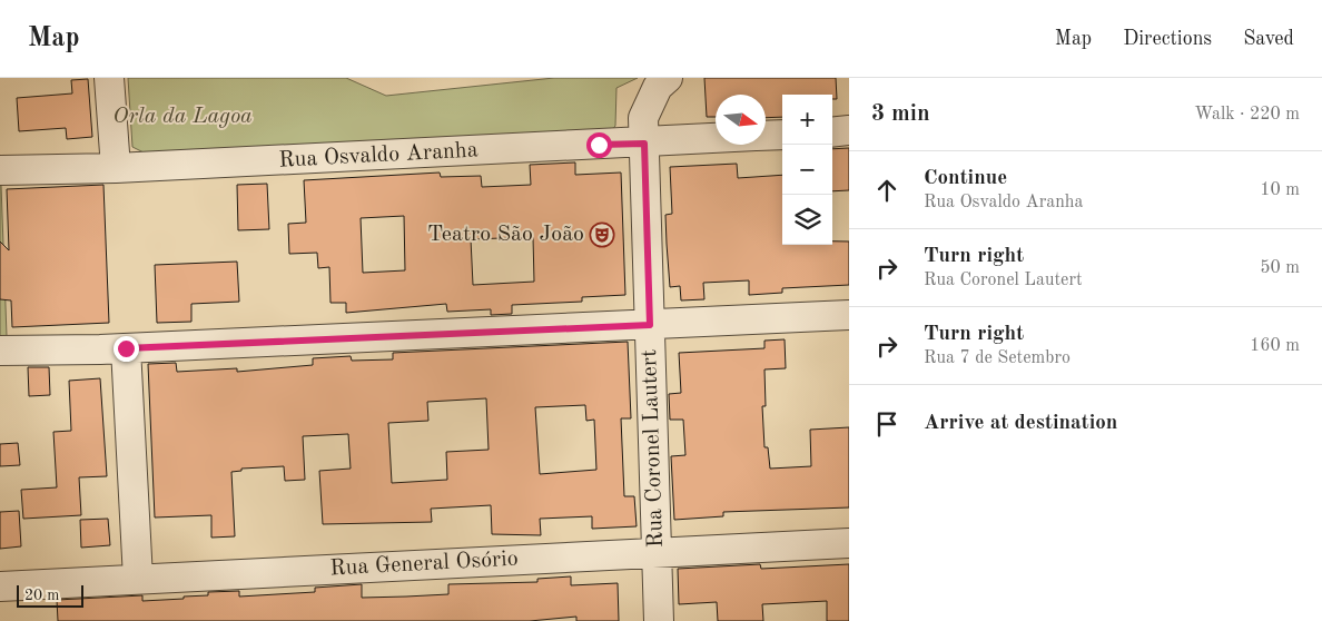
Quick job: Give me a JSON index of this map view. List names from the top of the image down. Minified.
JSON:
{"streets":{"street":["Rua Osvaldo Aranha","Rua Coronel Lautert","Rua General Osório"]},"crossings":[["Rua Osvaldo Aranha","Rua Coronel Lautert"],["Rua Coronel Lautert","Rua General Osório"]],"parks":["Orla da Lagoa"],"places":{"theatre":["Teatro São João"]},"scale_bar":"20 m","north":"right","page":{"header":"Map","nav":["Map","Directions","Saved"],"heading":["3 min","Walk · 220 m"],"map_buttons":["+","−"],"list":[["Continue","Rua Osvaldo Aranha","10 m"],["Turn right","Rua Coronel Lautert","50 m"],["Turn right","Rua 7 de Setembro","160 m"],"Arrive at destination"],"scale":"20 m"}}
